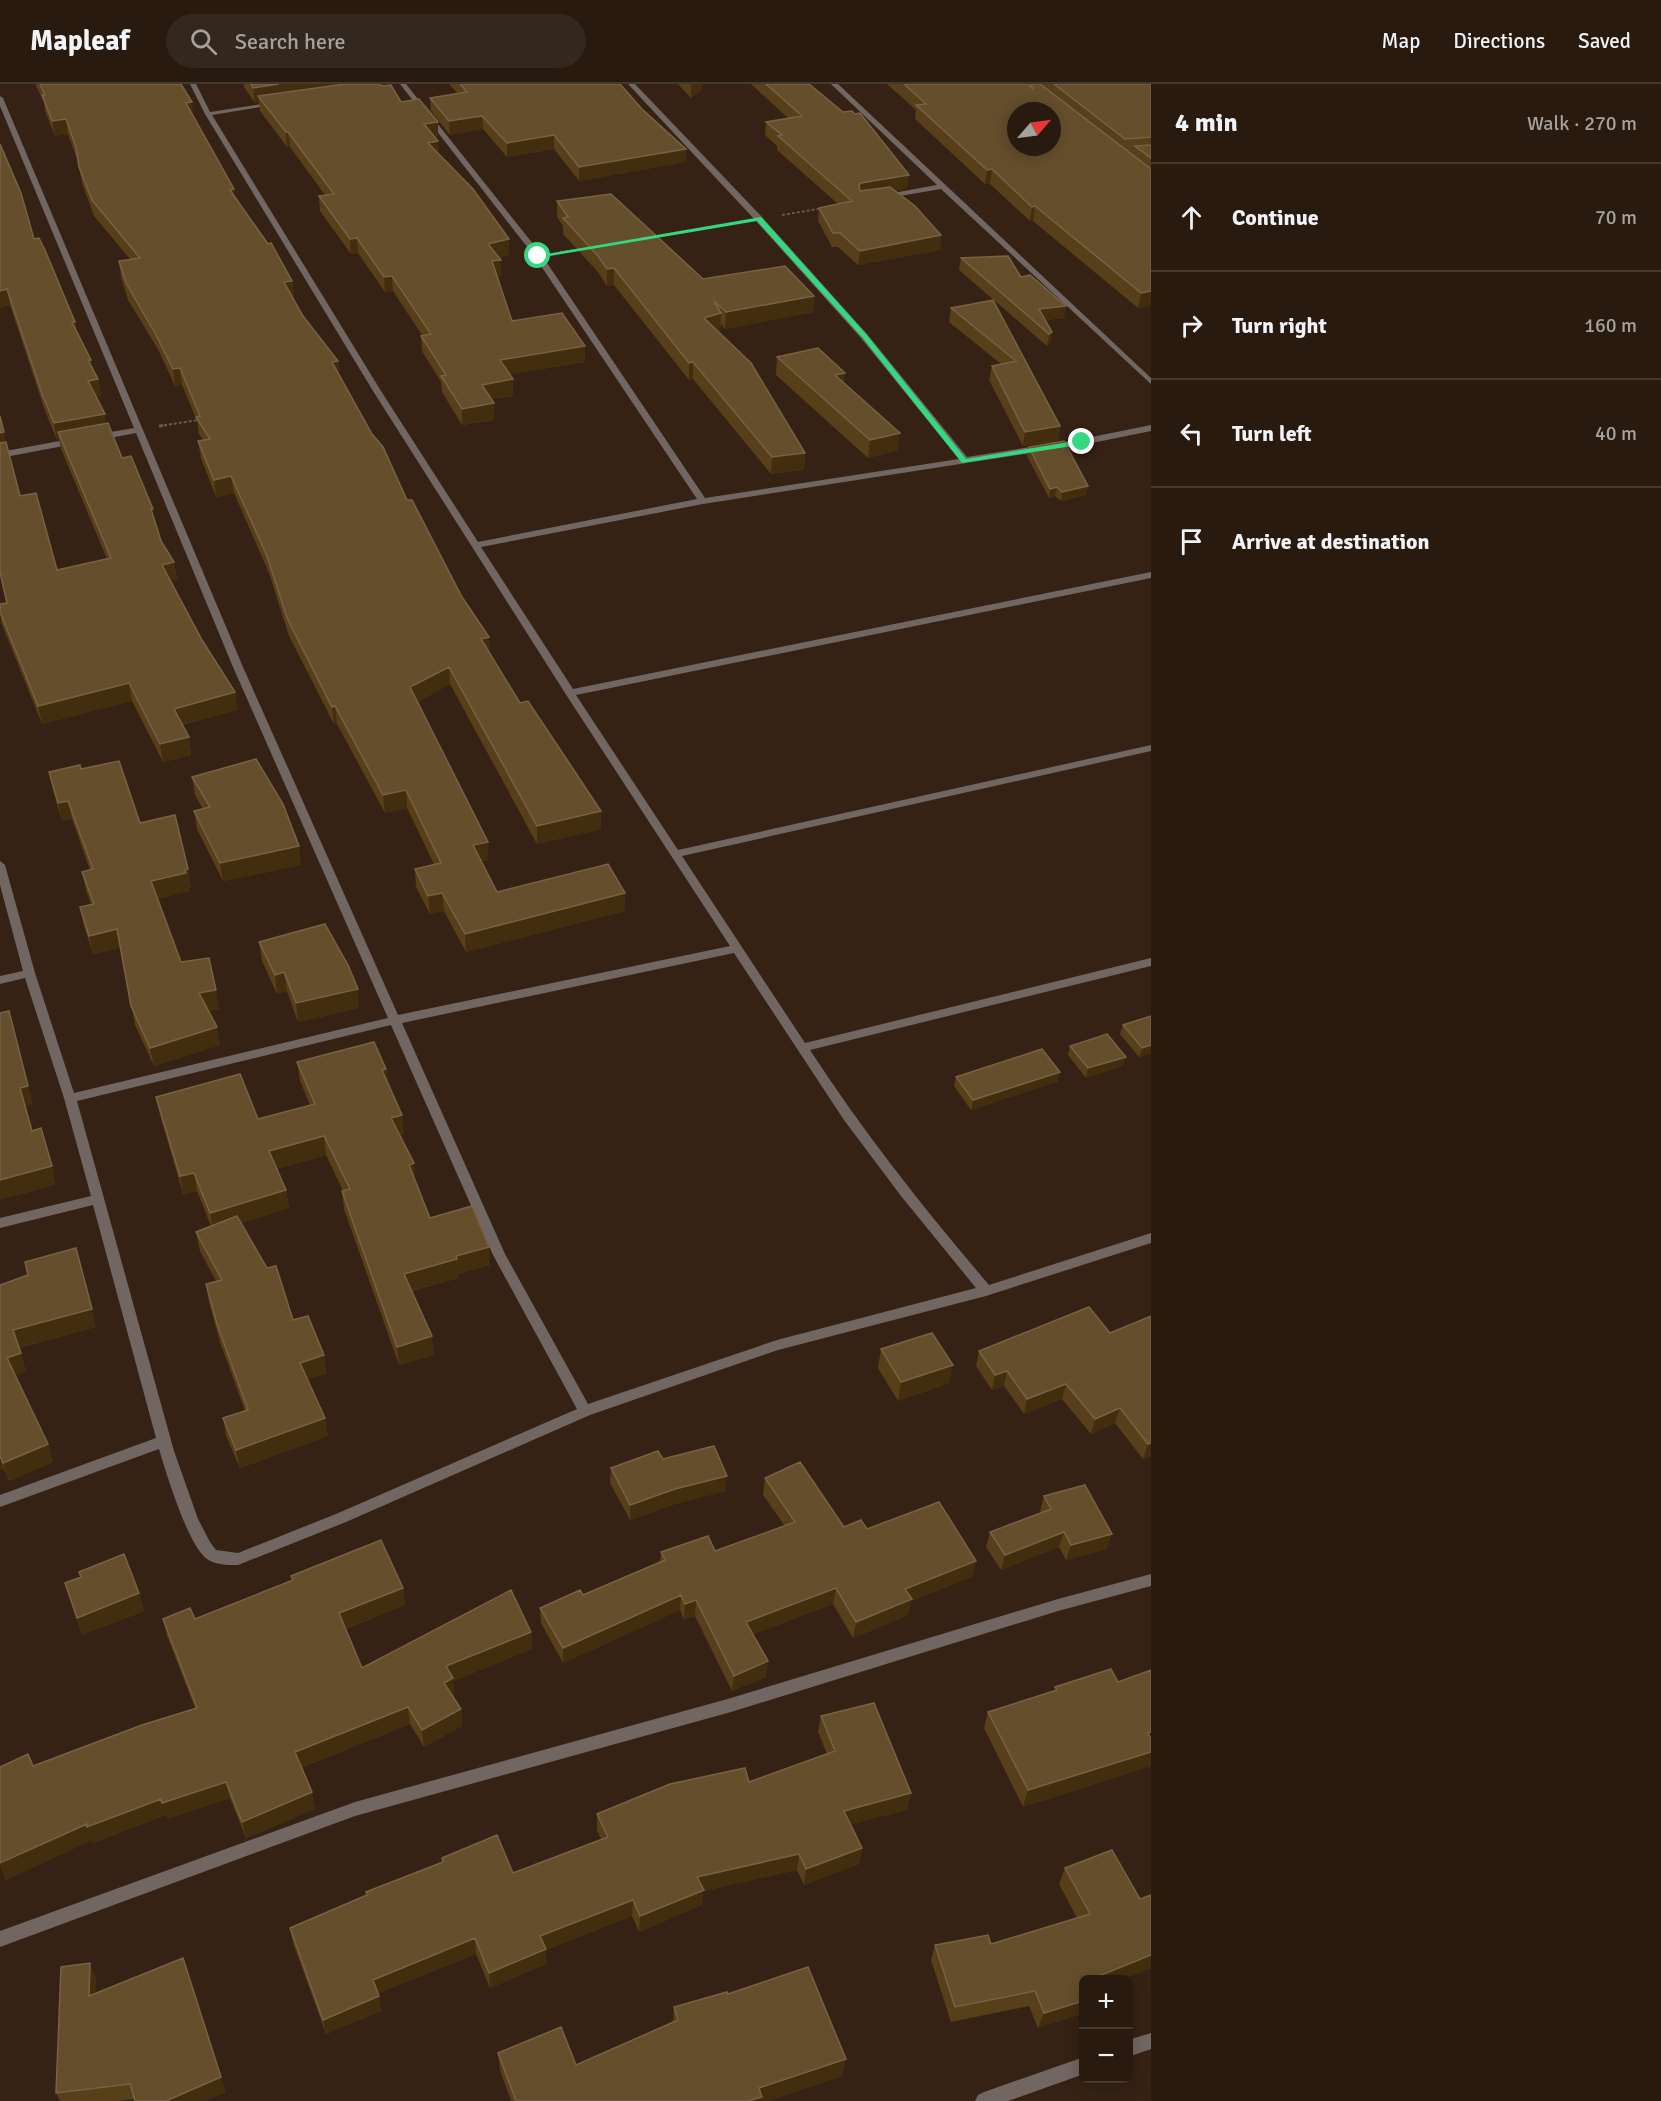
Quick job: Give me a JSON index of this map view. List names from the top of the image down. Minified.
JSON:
{"north":"top right","page":{"header":"Mapleaf","search":"Search here","nav":["Map","Directions","Saved"],"heading":["4 min","Walk · 270 m"],"list":[["Continue","70 m"],["Turn right","160 m"],["Turn left","40 m"],"Arrive at destination"],"map_buttons":["+","−"]}}
